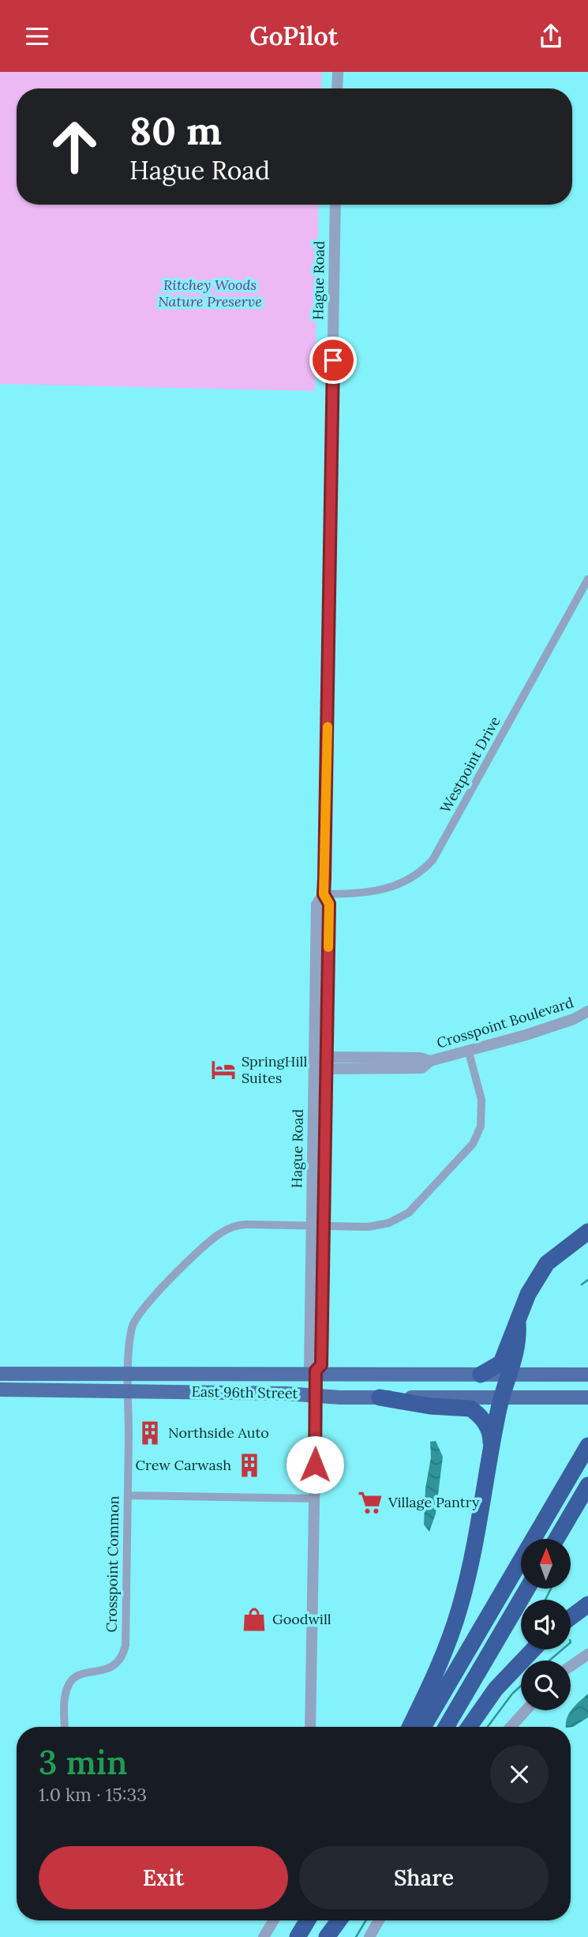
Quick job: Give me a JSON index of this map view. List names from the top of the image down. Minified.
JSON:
{"streets":{"main road":["East 96th Street"],"street":["Hague Road","Westpoint Drive","Crosspoint Boulevard","Crosspoint Common"]},"crossings":[["Hague Road","Westpoint Drive"],["Hague Road","Crosspoint Boulevard"],["Hague Road","East 96th Street"],["Hague Road","Crosspoint Common"],["Crosspoint Boulevard","Crosspoint Common"],["East 96th Street","Crosspoint Common"]],"parks":["Ritchey Woods Nature Preserve"],"places":{"hotel":["SpringHill Suites"],"building":["Northside Auto","Crew Carwash"],"supermarket":["Village Pantry"],"shop":["Goodwill"]},"north":"top","page":{"header":"GoPilot","turn":["80 m","Hague Road"],"heading":["3 min","1.0 km · 15:33"],"buttons":["Exit","Share"]}}
